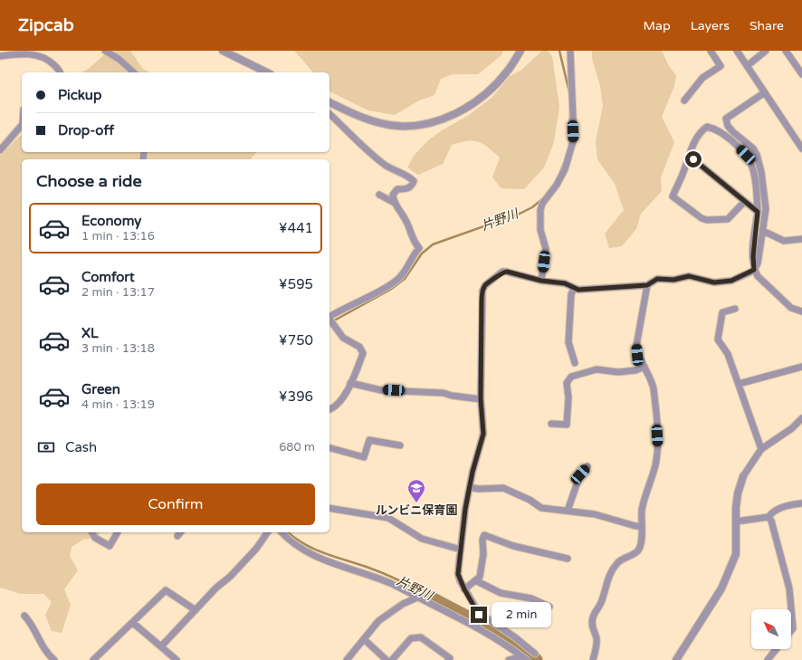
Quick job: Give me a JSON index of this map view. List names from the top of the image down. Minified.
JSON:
{"water":["片野川"],"places":{"school or university":["ルンビニ保育園"]},"north":"top left","page":{"header":"Zipcab","nav":["Map","Layers","Share"],"banner":["Pickup","Drop-off"],"heading":"Choose a ride","list":[{"name":"Economy","note":"1 min · 13:16","value":"¥441"},{"name":"Comfort","note":"2 min · 13:17","value":"¥595"},{"name":"XL","note":"3 min · 13:18","value":"¥750"},{"name":"Green","note":"4 min · 13:19","value":"¥396"}],"pay":["Cash","680 m"],"buttons":"Confirm","bubble":"2 min"}}
